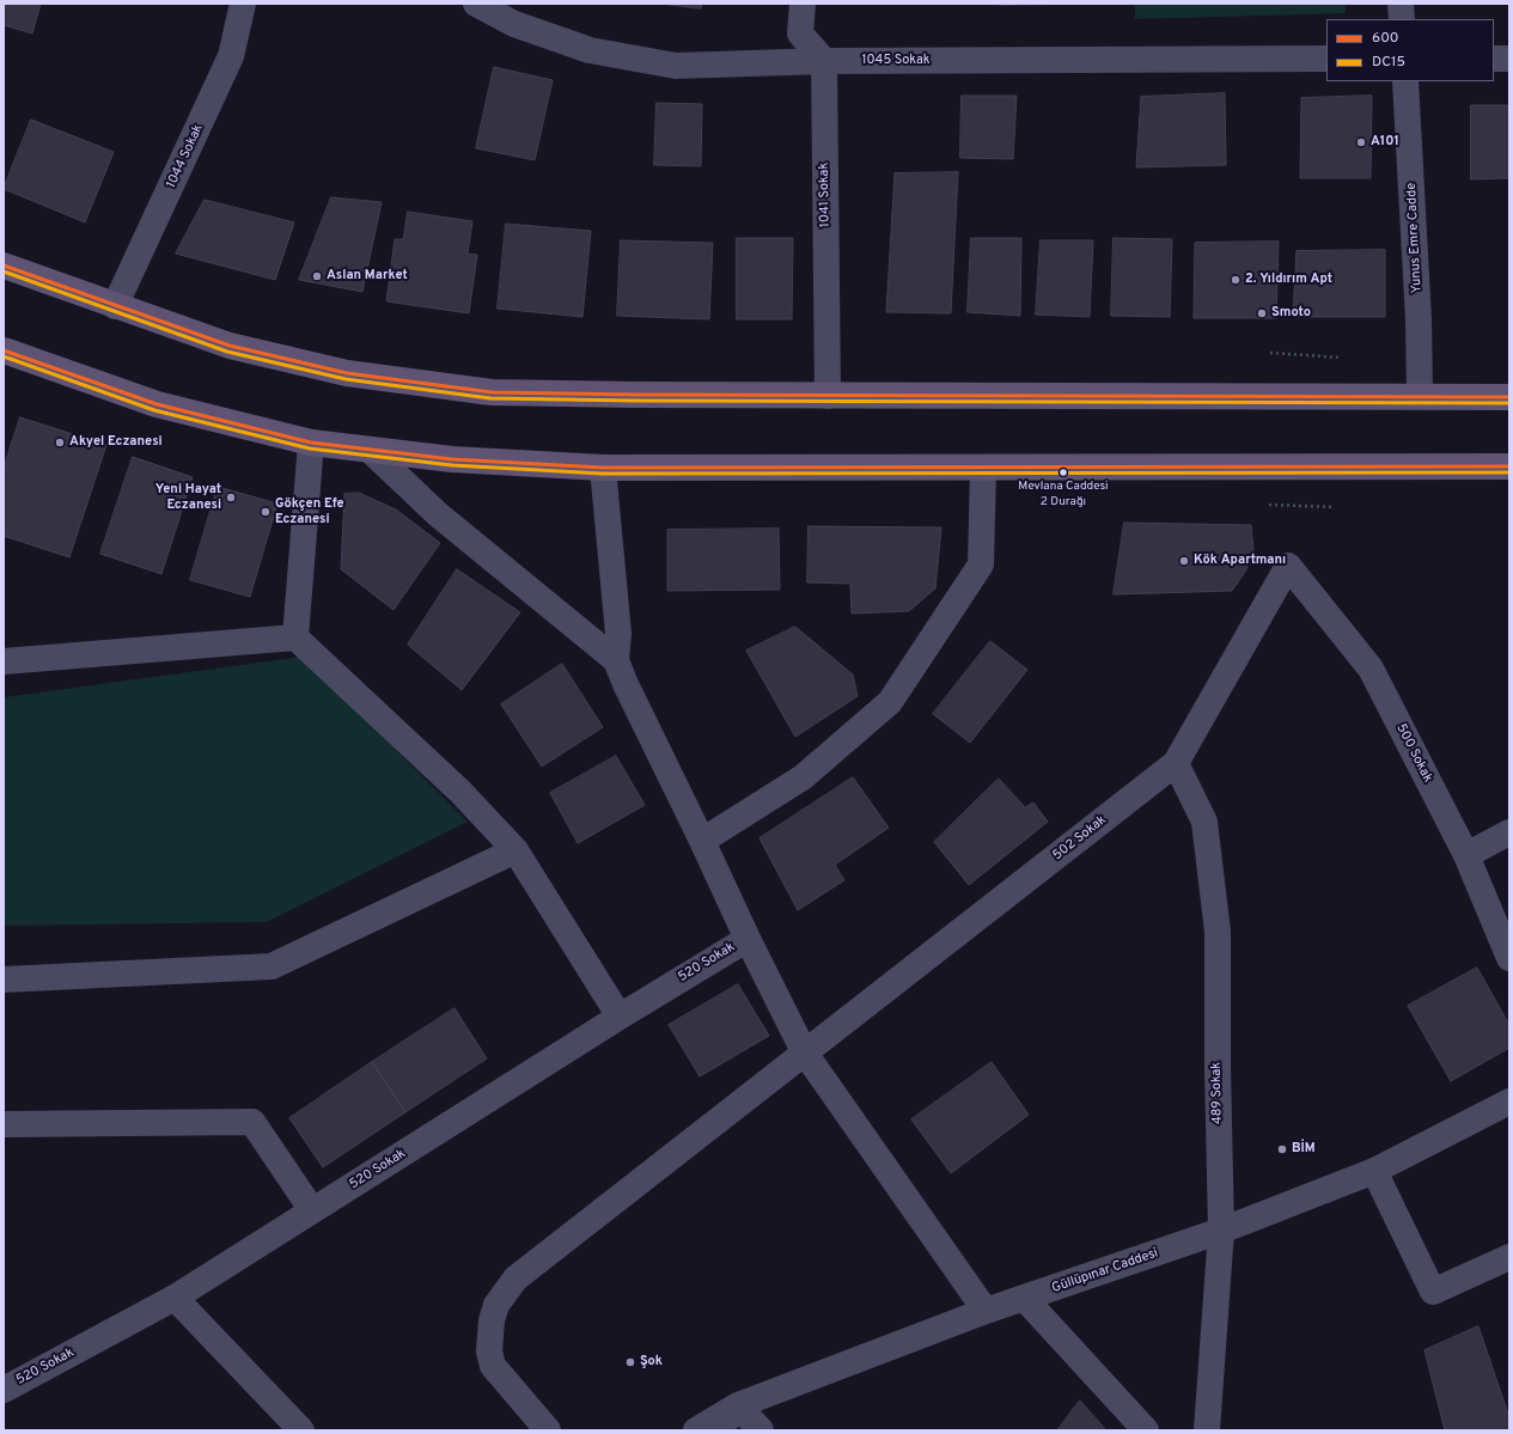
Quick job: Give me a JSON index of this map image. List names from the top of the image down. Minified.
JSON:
{"streets":{"street":["1045 Sokak","1044 Sokak","1041 Sokak","Yunus Emre Cadde","500 Sokak","502 Sokak","520 Sokak","489 Sokak","Güllüpınar Caddesi"]},"crossings":[["1045 Sokak","1041 Sokak"],["500 Sokak","502 Sokak"],["502 Sokak","489 Sokak"],["489 Sokak","Güllüpınar Caddesi"]],"places":["A101","Aslan Market","2. Yıldırım Apt","Smoto","Akyel Eczanesi","Mevlana Caddesi 2 Durağı","Yeni Hayat Eczanesi","Gökçen Efe Eczanesi","Kök Apartmanı","BİM","Şok"],"lines":["transit line 600","transit line DC15"],"legend":["600","DC15"]}
